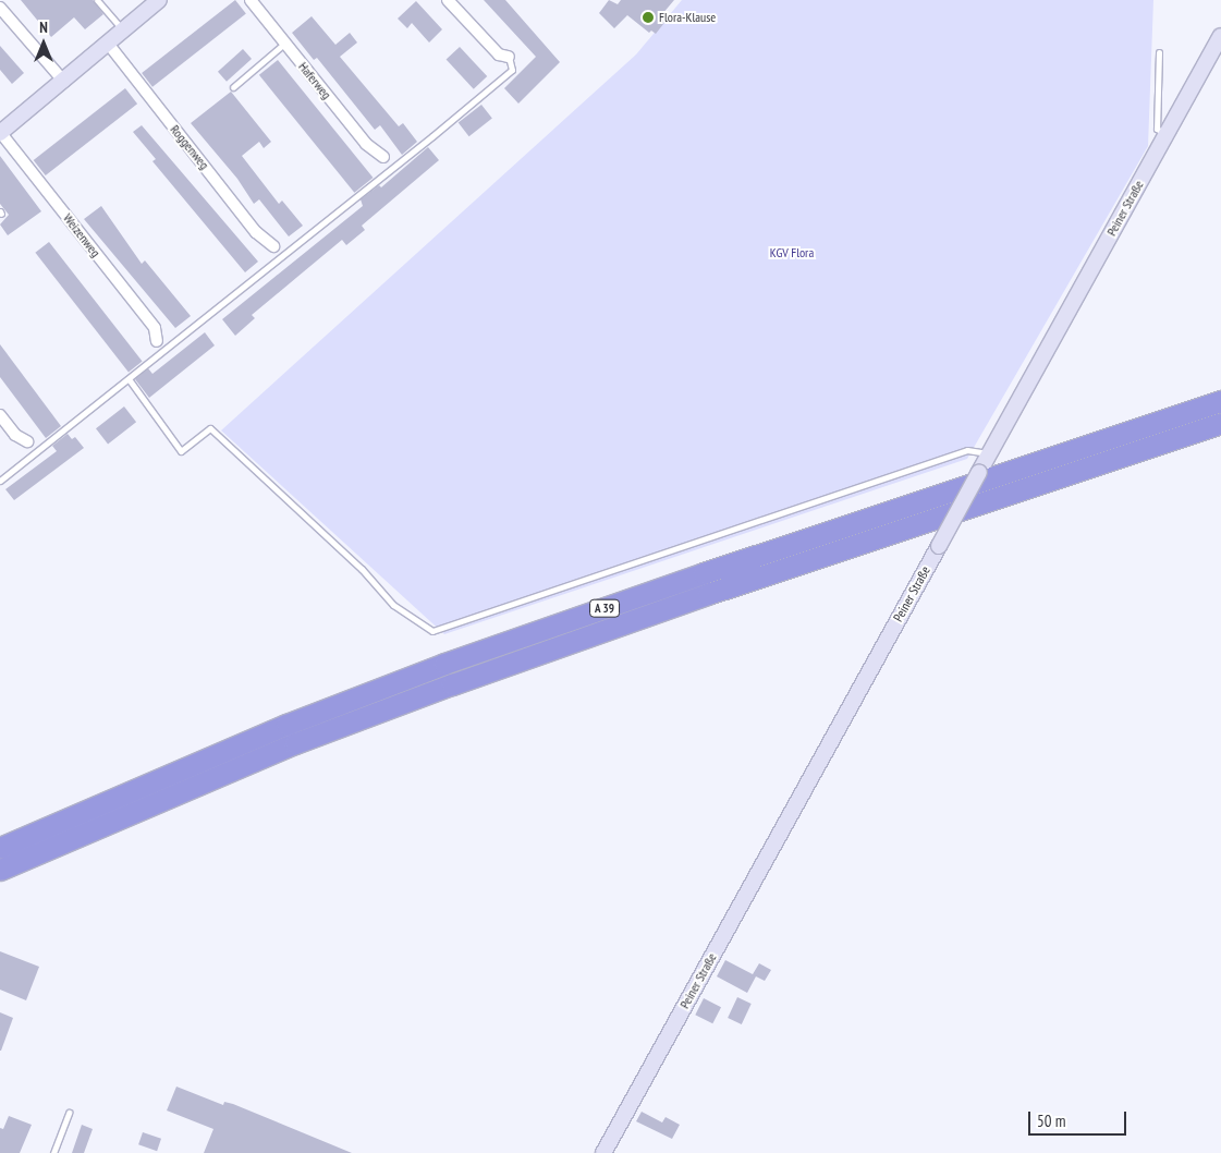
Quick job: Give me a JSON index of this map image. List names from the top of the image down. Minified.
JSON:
{"streets":{"highway":["A 39"],"street":["Haferweg","Roggenweg","Peiner Straße","Weizenweg"]},"parks":["KGV Flora"],"places":["Flora-Klause"],"scale_bar":"50 m","north":"top"}
